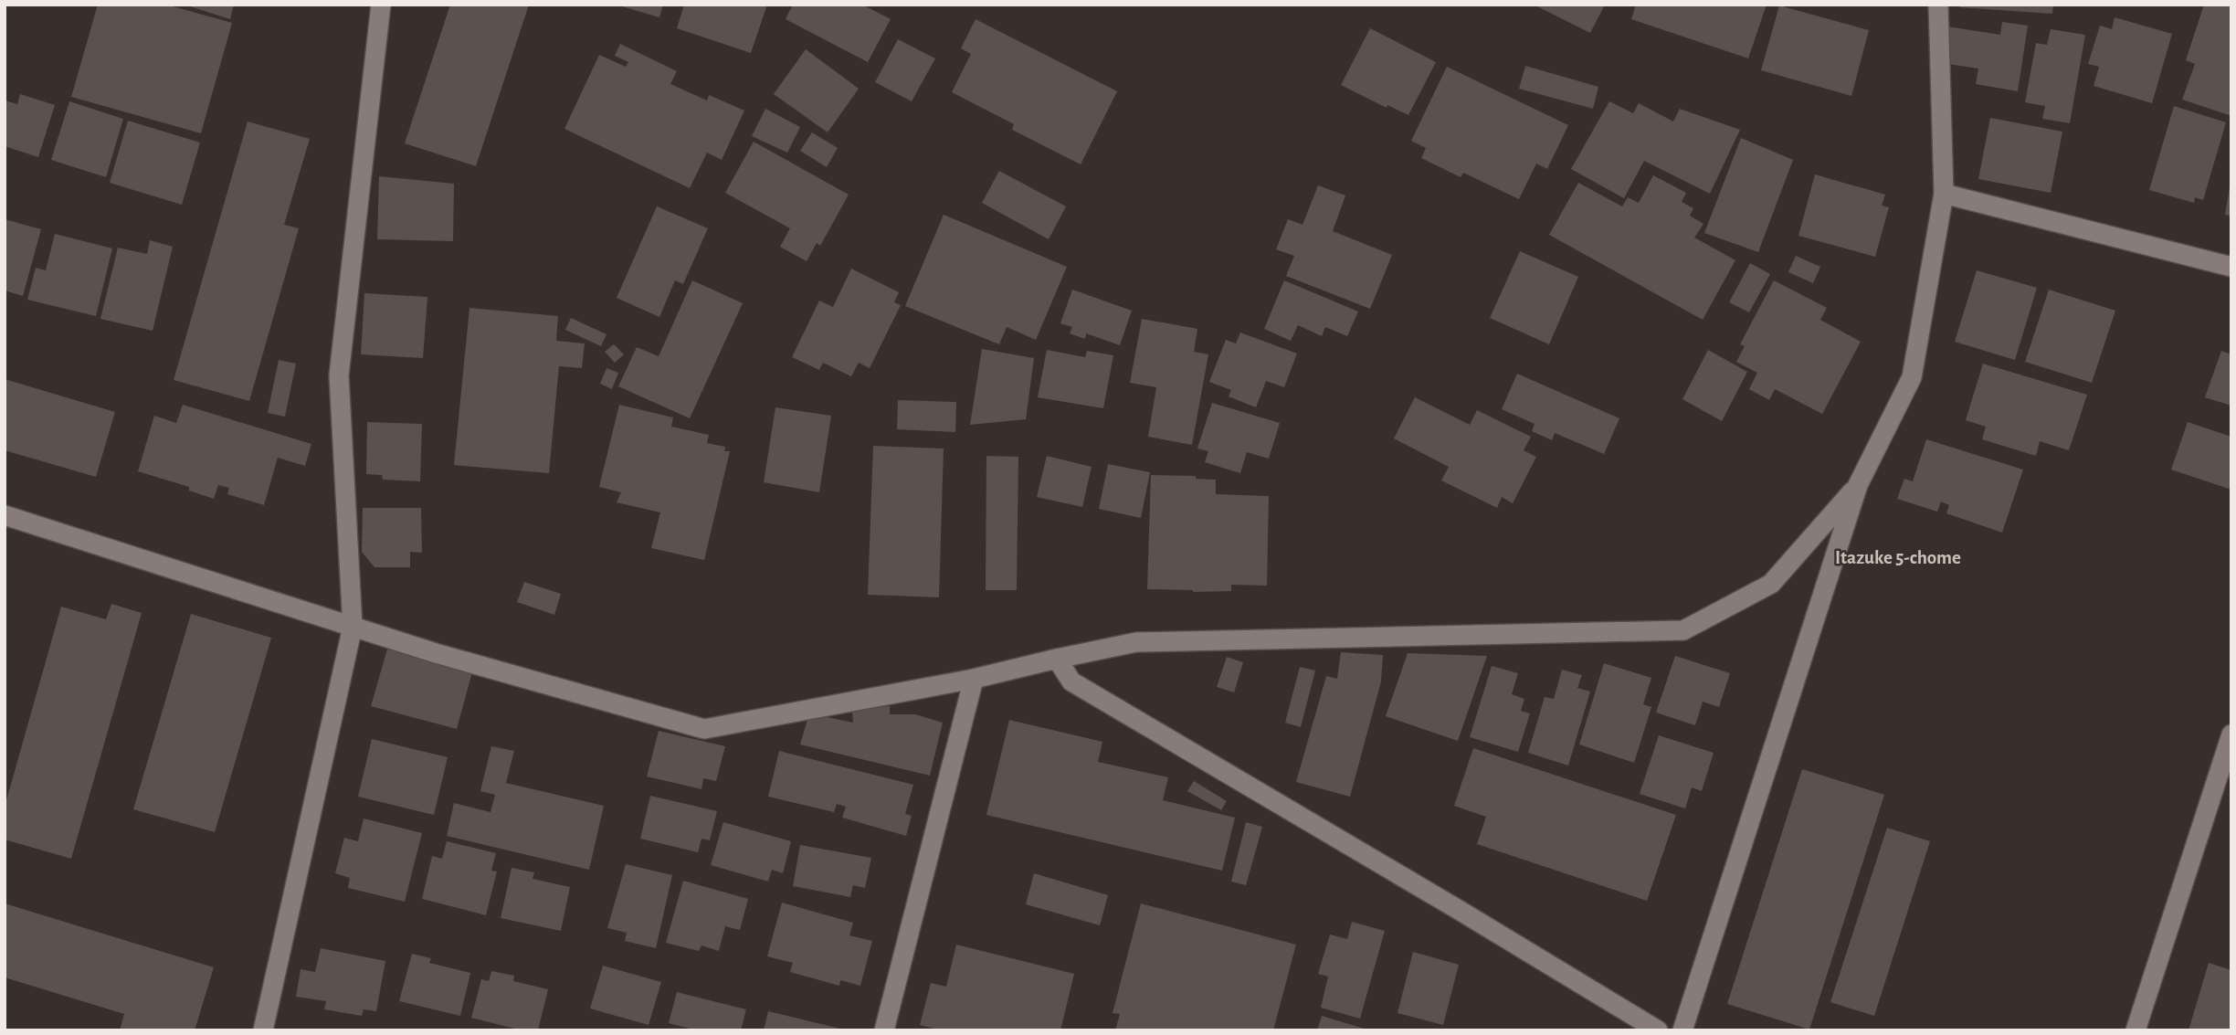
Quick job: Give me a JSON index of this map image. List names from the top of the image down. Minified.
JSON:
{"districts":["Itazuke 5-chome"]}
